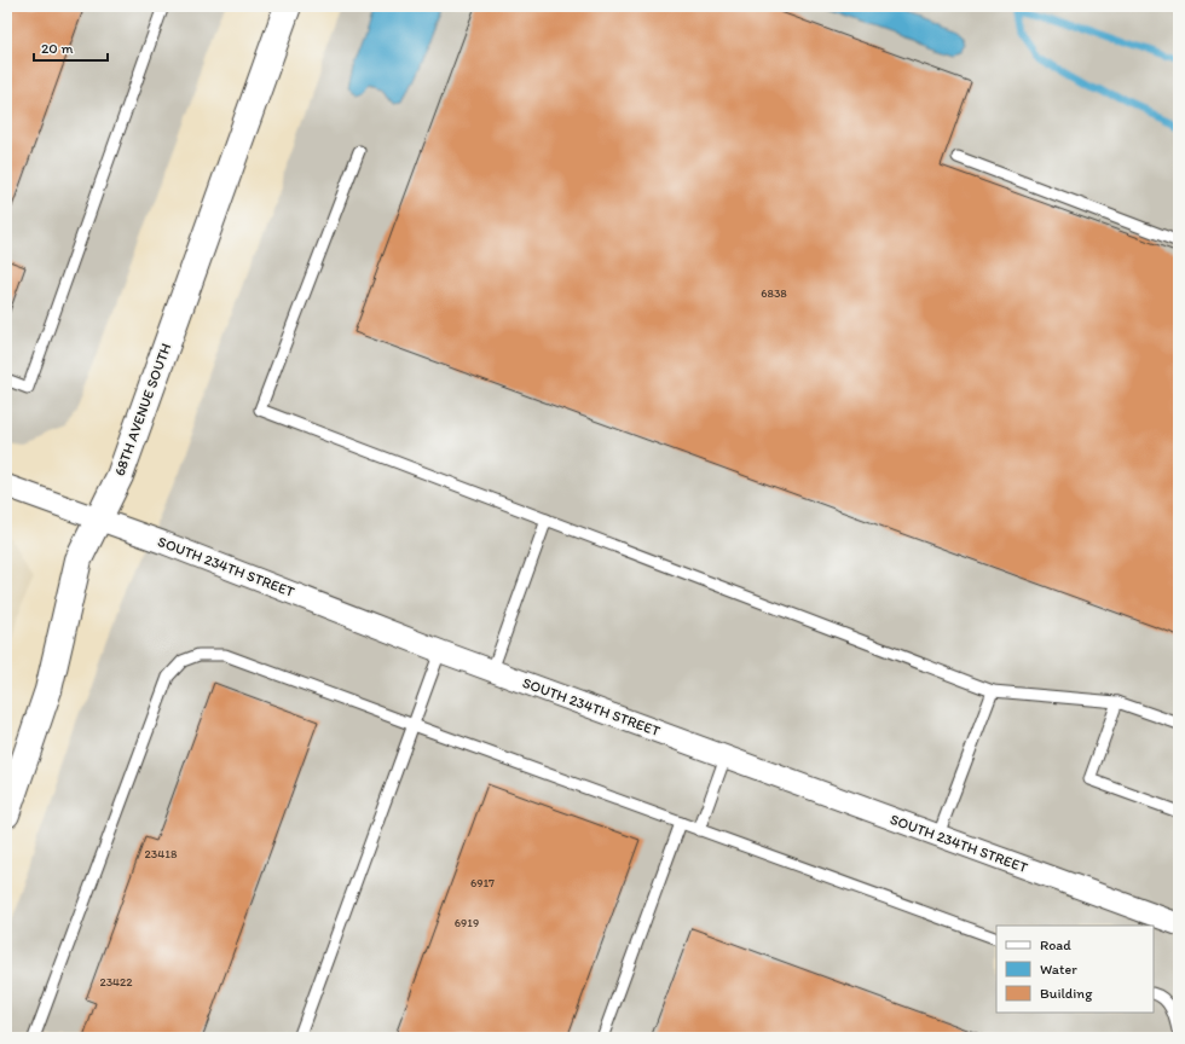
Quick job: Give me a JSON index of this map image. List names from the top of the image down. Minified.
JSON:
{"streets":{"main road":["68TH AVENUE SOUTH"],"street":["SOUTH 234TH STREET"]},"crossings":[["68TH AVENUE SOUTH","SOUTH 234TH STREET"]],"house_numbers":["6838","23418","6917","6919","23422"],"legend":["Road","Water","Building"],"scale_bar":"20 m"}
